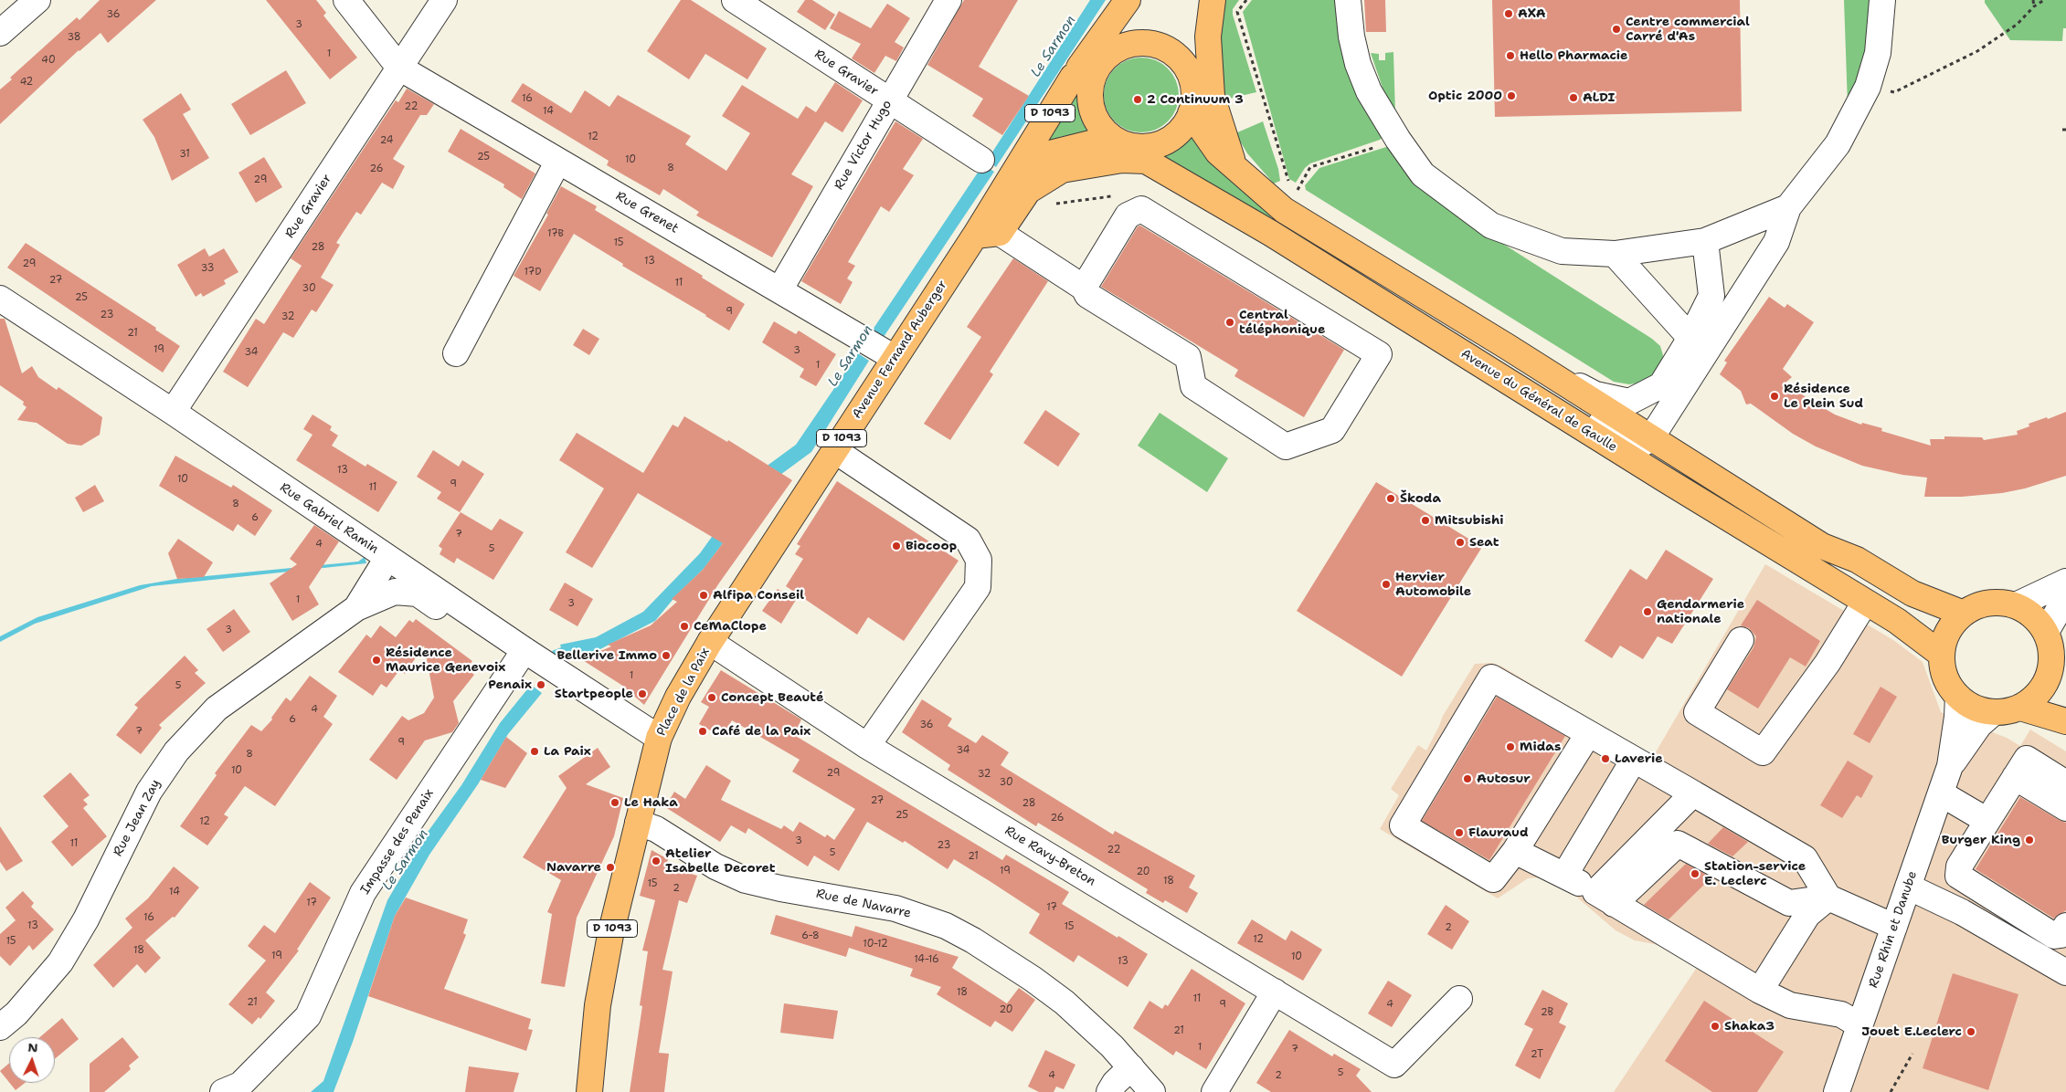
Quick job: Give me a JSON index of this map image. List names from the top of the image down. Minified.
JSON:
{"streets":{"main road":["D 1093","Avenue Fernand Auberger","Avenue du Général de Gaulle","Place de la Paix"],"street":["Rue Gravier","Rue Victor Hugo","Rue Grenet","Rue Gabriel Ramin","Rue Jean Zay","Impasse des Penaix","Rue Ravy-Breton","Rue de Navarre","Rue Rhin et Danube"]},"crossings":[["Rue Gravier","Rue Victor Hugo"],["Rue Gravier","Rue Grenet"],["Rue Gravier","Rue Gabriel Ramin"],["D 1093","Place de la Paix"],["D 1093","Rue de Navarre"],["Rue Victor Hugo","Rue Grenet"],["Rue Grenet","Avenue Fernand Auberger"],["Avenue Fernand Auberger","Place de la Paix"],["Avenue Fernand Auberger","Rue Ravy-Breton"],["Avenue du Général de Gaulle","Rue Rhin et Danube"],["Rue Gabriel Ramin","Place de la Paix"],["Rue Gabriel Ramin","Rue Jean Zay"],["Rue Gabriel Ramin","Impasse des Penaix"],["Place de la Paix","Rue Ravy-Breton"],["Place de la Paix","Rue de Navarre"]],"water":["Le Sarmon"],"places":["AXA","Centre commercial Carré d'As","Hello Pharmacie","Optic 2000","ALDI","2 Continuum 3","Central téléphonique","Résidence Le Plein Sud","Škoda","Mitsubishi","Seat","Biocoop","Hervier Automobile","Alfipa Conseil","Gendarmerie nationale","CeMaClope","Bellerive Immo","Résidence Maurice Genevoix","Penaix","Startpeople","Concept Beauté","Café de la Paix","Midas","La Paix","Laverie","Autosur","Le Haka","Flauraud","Burger King","Atelier Isabelle Decoret","Navarre","Station-service E. Leclerc","Shaka3","Jouet E.Leclerc"],"house_numbers":["36","3","38","1","40","42","16","22","14","12","24","31","25","10","8","26","29","17B","15","28","13","29","33","17D","27","11","30","25","9","23","32","21","19","3","34","1","13","10","9","11","8","6","7","4","5","1","3","3","1","5","4","6","36","7","9","34","8","10","29","32","30","27","28","25","26","12","3","11","23","22","5","21","19","20","18","15","2","14","17","17","16","13","15","2","6-8","12","15","10-12","18","19","10","14-16","13","18","11","21","9","4","20","2B","21","1","7","2T","5","4","2"],"north":"top"}
